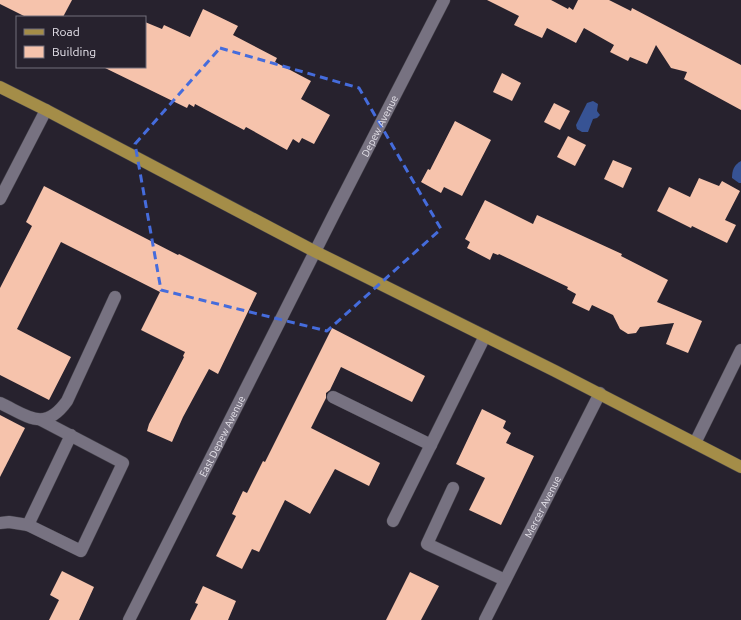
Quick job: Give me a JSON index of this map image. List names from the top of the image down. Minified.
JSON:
{"streets":{"street":["Depew Avenue","East Depew Avenue","Mercer Avenue"]},"crossings":[["Depew Avenue","East Depew Avenue"]],"legend":["Road","Building"]}
